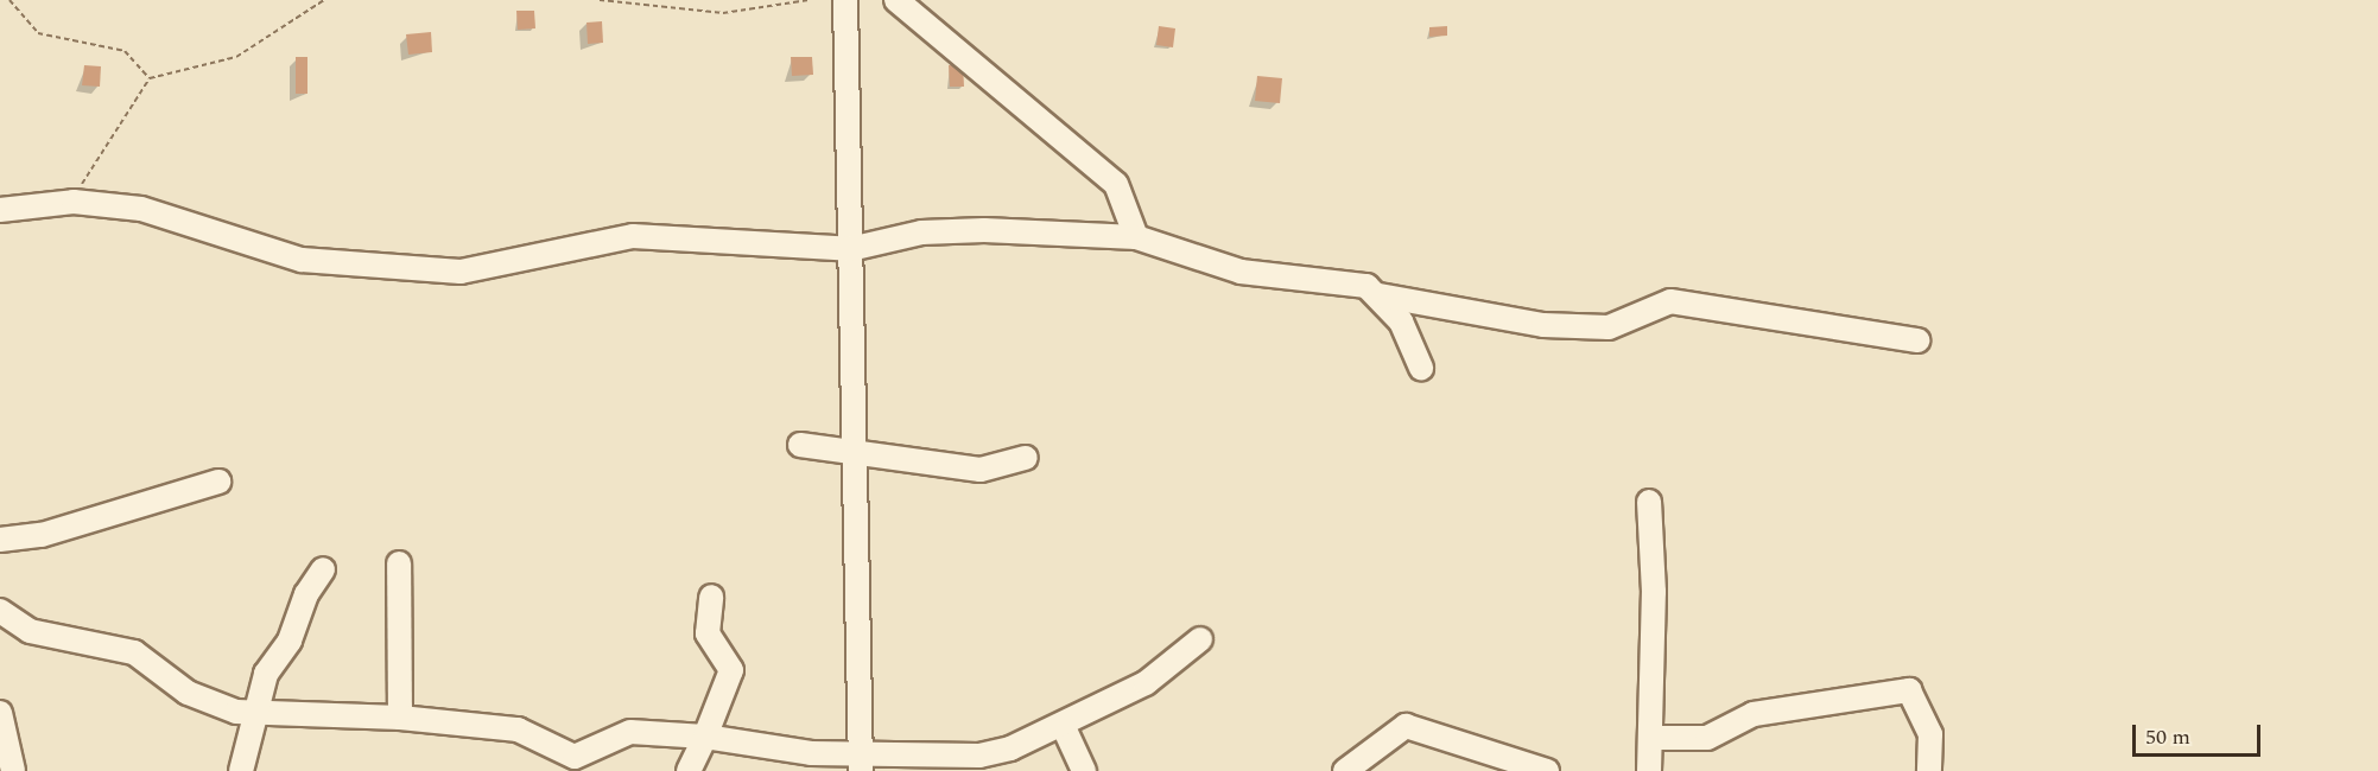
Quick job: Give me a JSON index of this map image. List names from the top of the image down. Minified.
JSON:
{"scale_bar":"50 m"}
